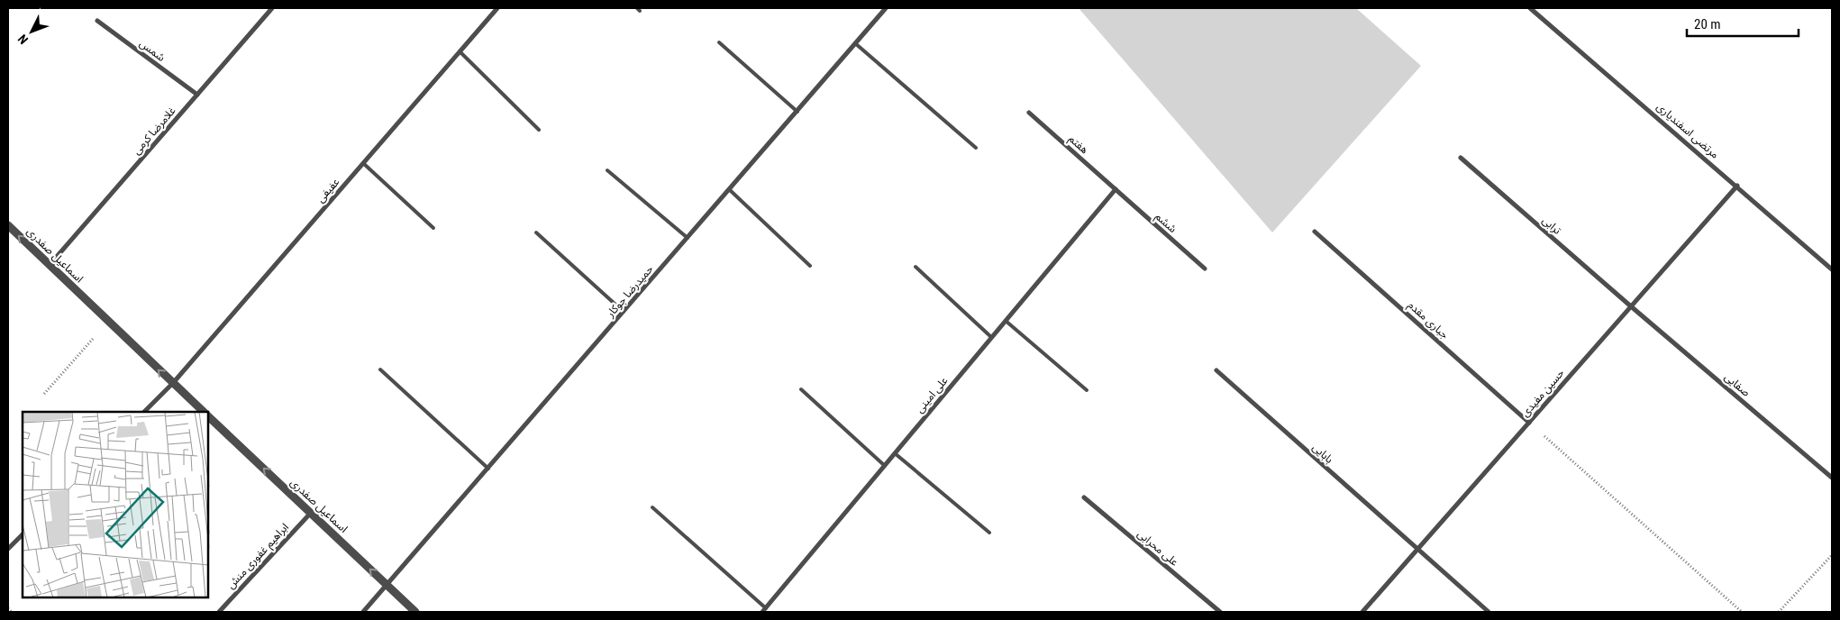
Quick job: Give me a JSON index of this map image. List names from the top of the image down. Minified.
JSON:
{"streets":{"street":["شمس","غلامرضا کرمی","مرتضی اسفندیاری","هفتم","عفیفی","ششم","ترابی","اسماعیل صفدری","حمیدرضا جوکار","جباری مقدم","صفایی","حسین مفیدی","علی امینی","بابایی","علی محرابی","ابراهیم غفوری منش"]},"crossings":[["شمس","غلامرضا کرمی"],["غلامرضا کرمی","اسماعیل صفدری"],["مرتضی اسفندیاری","حسین مفیدی"],["هفتم","ششم"],["هفتم","علی امینی"],["عفیفی","اسماعیل صفدری"],["ششم","علی امینی"],["ترابی","صفایی"],["ترابی","حسین مفیدی"],["اسماعیل صفدری","حمیدرضا جوکار"],["اسماعیل صفدری","ابراهیم غفوری منش"],["جباری مقدم","حسین مفیدی"],["صفایی","حسین مفیدی"],["حسین مفیدی","بابایی"]],"one_way":["اسماعیل صفدری"],"scale_bar":"20 m","north":"bottom left"}
